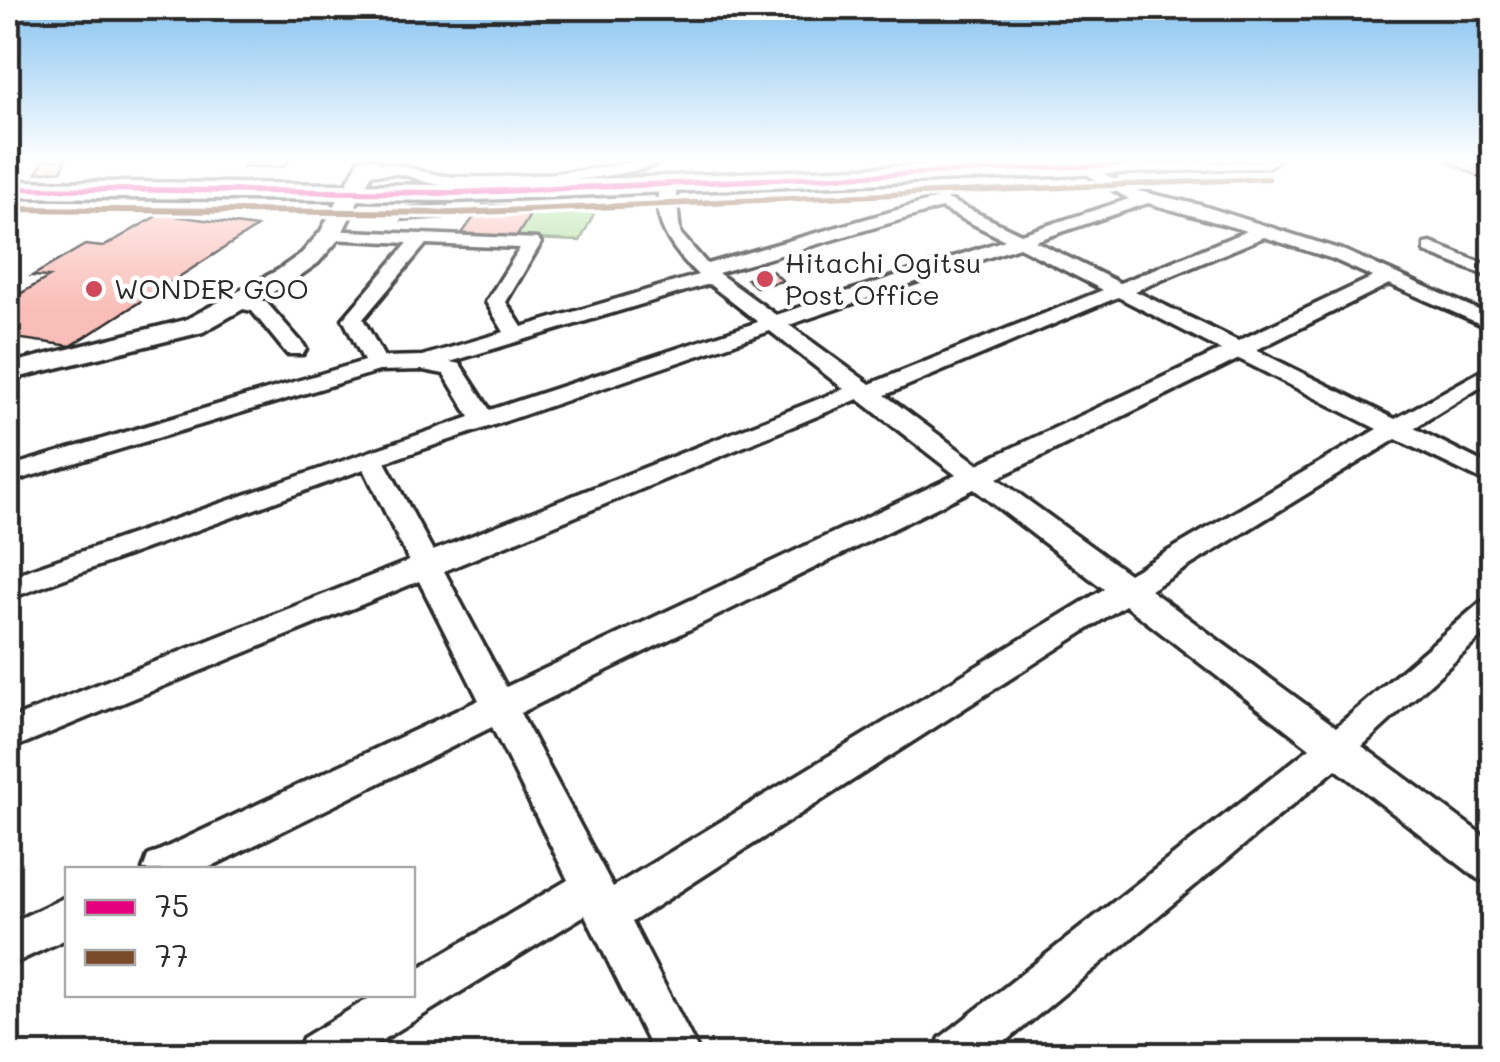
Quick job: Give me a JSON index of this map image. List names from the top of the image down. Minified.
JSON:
{"places":["Hitachi Ogitsu Post Office","WONDER GOO"],"lines":["transit line 77"],"legend":["75","77"]}
